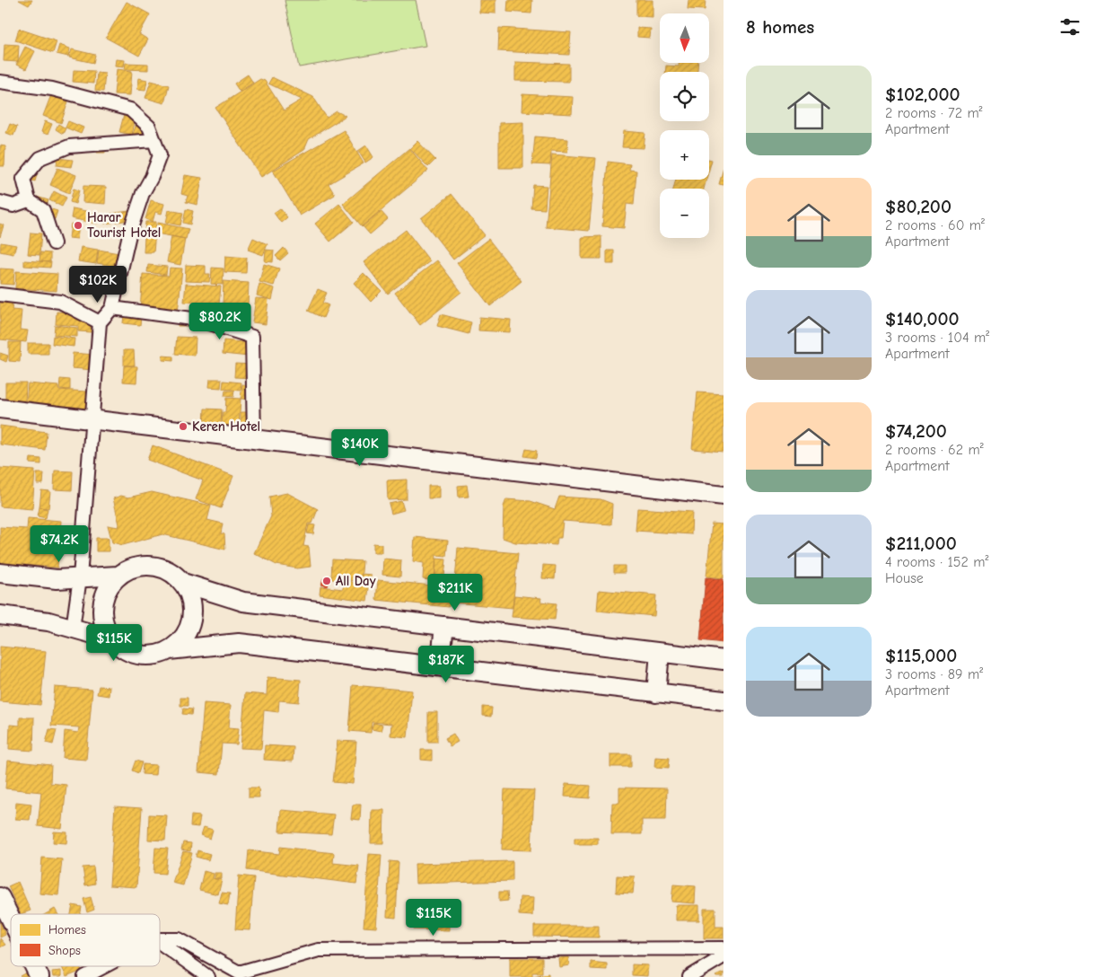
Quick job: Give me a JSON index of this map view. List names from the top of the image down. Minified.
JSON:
{"places":["Harar Tourist Hotel","Keren Hotel","All Day"],"legend":["Homes","Shops"],"north":"bottom","page":{"heading":"8 homes","map_buttons":["+","−"],"list":[{"name":"$102,000","note":"2 rooms · 72 m² · Apartment"},{"name":"$80,200","note":"2 rooms · 60 m² · Apartment"},{"name":"$140,000","note":"3 rooms · 104 m² · Apartment"},{"name":"$74,200","note":"2 rooms · 62 m² · Apartment"},{"name":"$211,000","note":"4 rooms · 152 m² · House"},{"name":"$115,000","note":"3 rooms · 89 m² · Apartment"}],"price":["$102K","$80.2K","$140K","$74.2K","$211K","$115K","$187K","$115K"]}}
